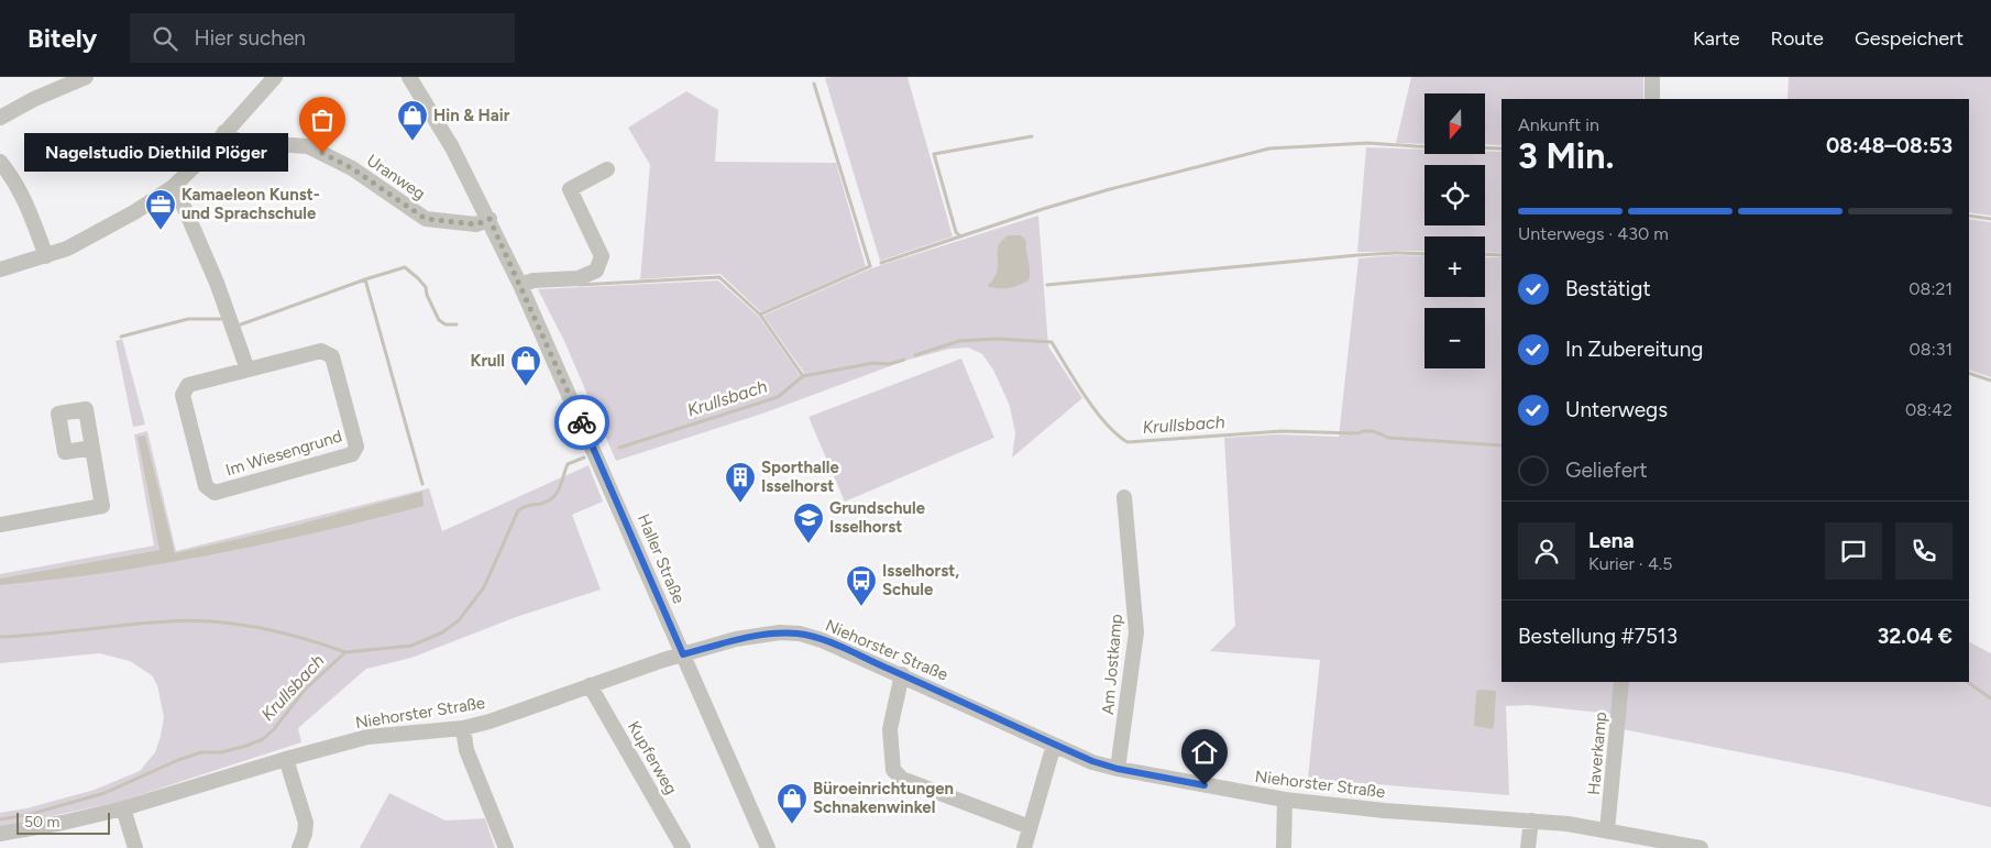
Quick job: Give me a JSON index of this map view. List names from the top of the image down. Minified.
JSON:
{"streets":{"street":["Uranweg","Im Wiesengrund","Haller Straße","Niehorster Straße","Am Jostkamp","Haverkamp","Kupferweg"]},"crossings":[["Uranweg","Haller Straße"],["Haller Straße","Niehorster Straße"],["Niehorster Straße","Am Jostkamp"],["Niehorster Straße","Haverkamp"],["Niehorster Straße","Kupferweg"]],"water":["Krullsbach"],"places":{"shop":["Hin & Hair","Krull","Büroeinrichtungen Schnakenwinkel"],"other":["Nagelstudio Diethild Plöger"],"office":["Kamaeleon Kunst- und Sprachschule"],"building":["Sporthalle Isselhorst"],"school or university":["Grundschule Isselhorst"],"bus stop":["Isselhorst, Schule"]},"scale_bar":"50 m","north":"bottom","page":{"header":"Bitely","search":"Hier suchen","nav":["Karte","Route","Gespeichert"],"map_buttons":["+","−"],"heading":["3 Min.","Ankunft in","08:48–08:53"],"panel":["Lena","Kurier · 4.5","Bestellung #7513","32.04 €"],"bubble":"Nagelstudio Diethild Plöger","bar":"Unterwegs · 430 m","list":[["Bestätigt","08:21"],["In Zubereitung","08:31"],["Unterwegs","08:42"],"Geliefert"],"scale":"50 m"}}
